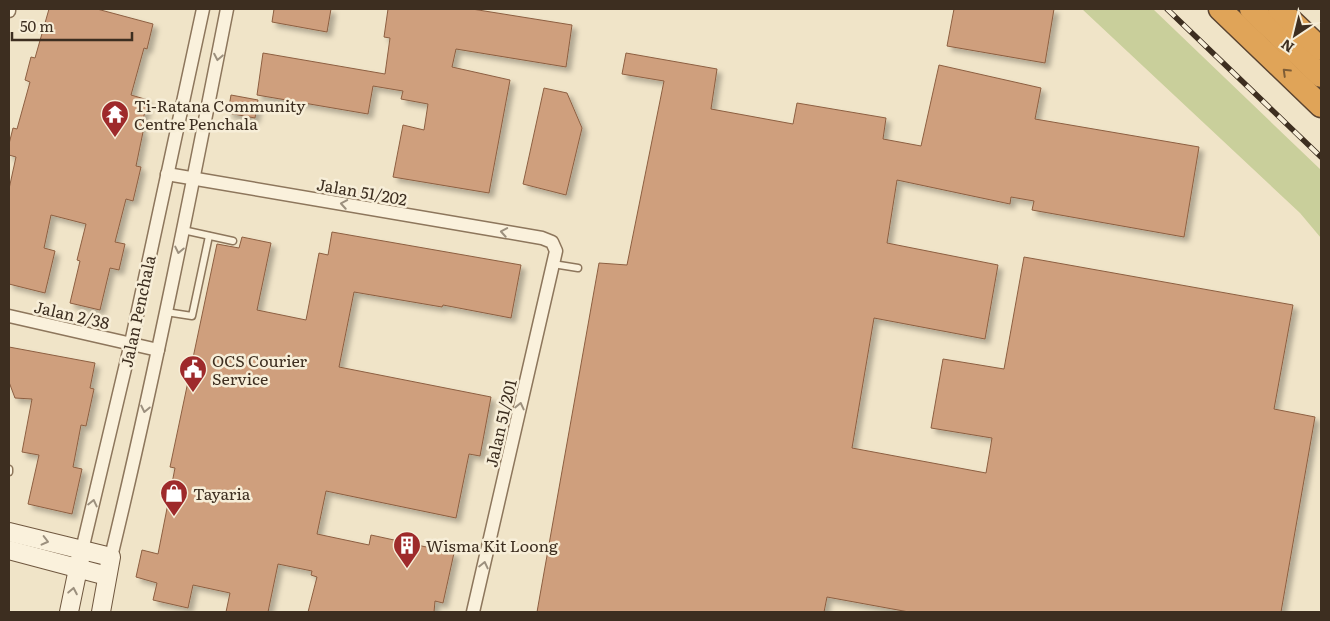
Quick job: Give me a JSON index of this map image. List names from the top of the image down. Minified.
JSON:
{"streets":{"main road":["Jalan Penchala"],"street":["Jalan 51/202","Jalan 2/38","Jalan 51/201"]},"crossings":[["Jalan 51/202","Jalan Penchala"],["Jalan 51/202","Jalan 51/201"],["Jalan Penchala","Jalan 2/38"]],"one_way":["Jalan 51/202","Jalan 51/201"],"places":{"temple":["Ti-Ratana Community Centre Penchala"],"public building":["OCS Courier Service"],"shop":["Tayaria"],"building":["Wisma Kit Loong"]},"scale_bar":"50 m","north":"bottom left"}
